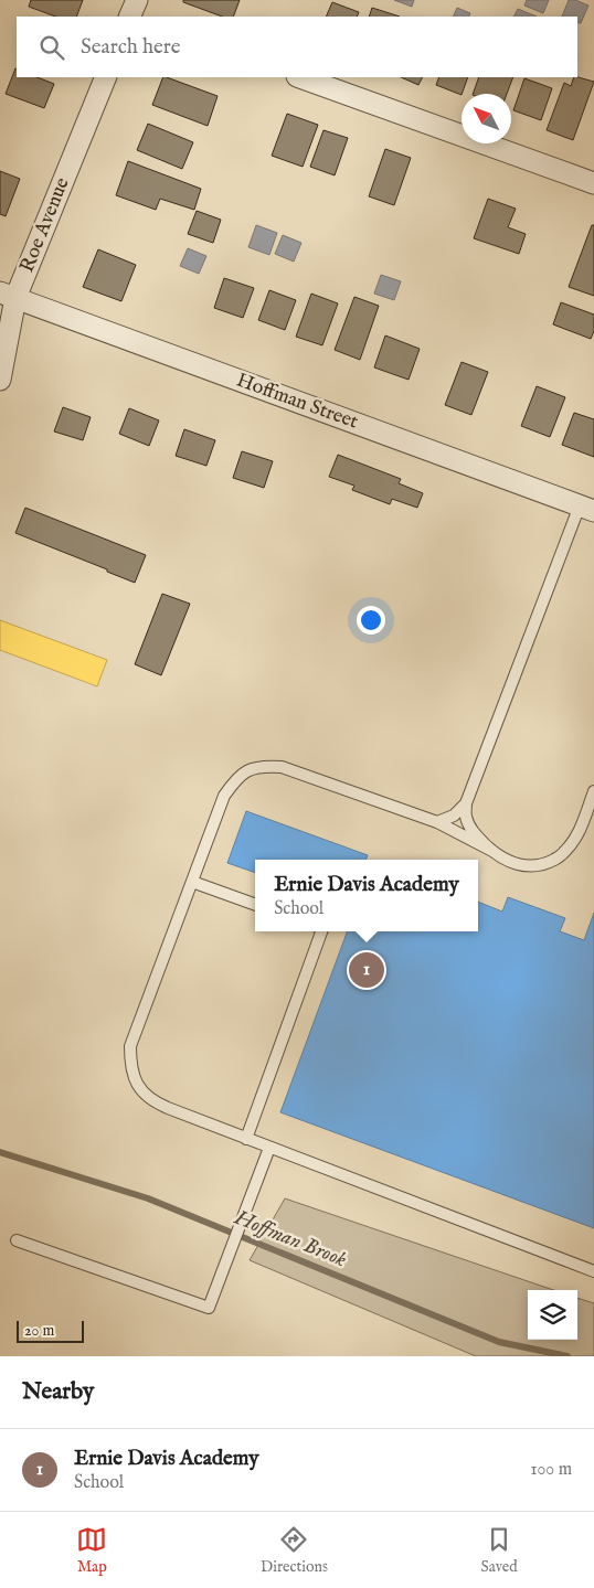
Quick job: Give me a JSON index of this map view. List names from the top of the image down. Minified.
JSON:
{"streets":{"street":["Roe Avenue","Hoffman Street"]},"crossings":[["Roe Avenue","Hoffman Street"]],"water":["Hoffman Brook"],"scale_bar":"20 m","north":"top left","page":{"search":"Search here","popup":["Ernie Davis Academy","School"],"pins":"1","scale":"20 m","heading":"Nearby","list":[{"mark":"1","name":"Ernie Davis Academy","note":"School","value":"100 m"}],"nav":["Map","Directions","Saved"]}}
